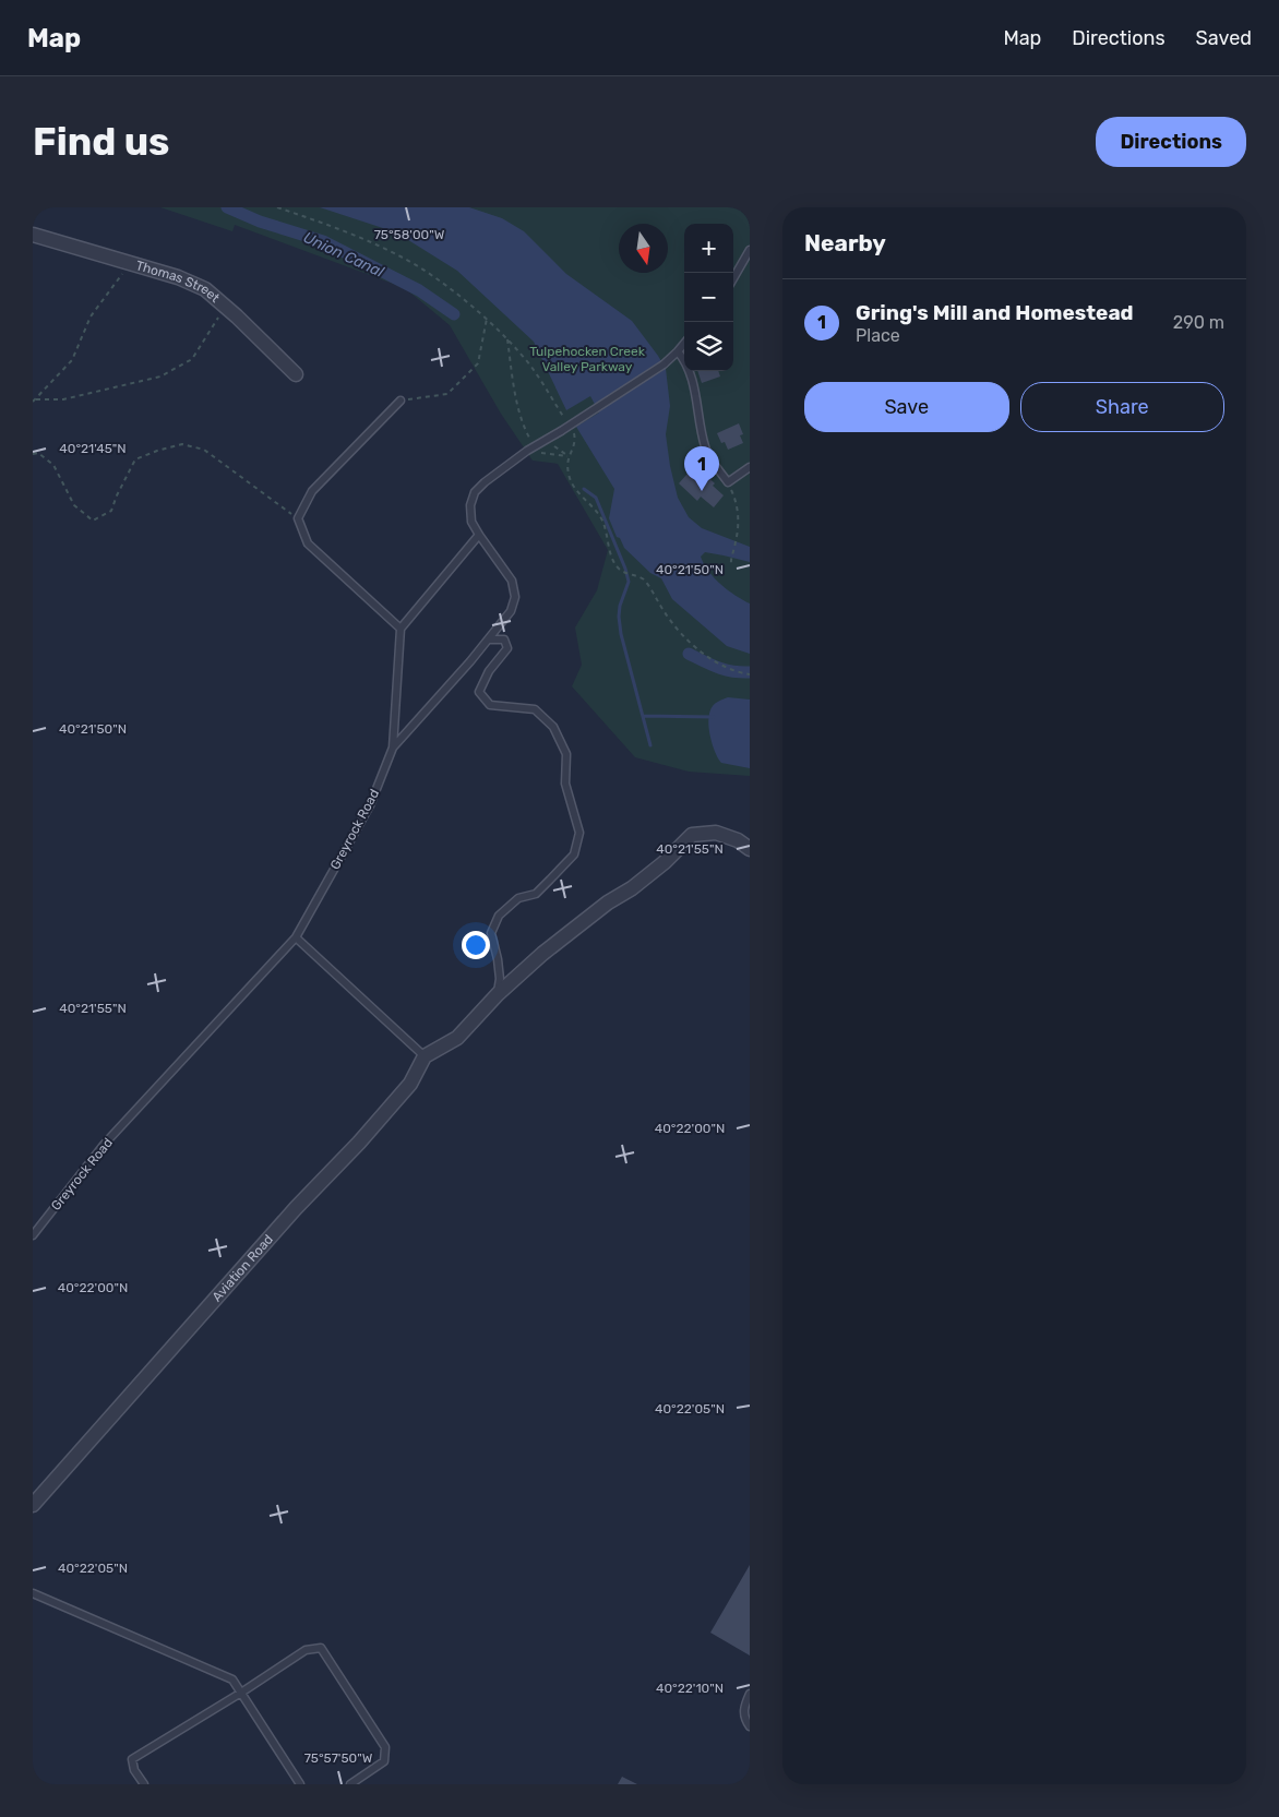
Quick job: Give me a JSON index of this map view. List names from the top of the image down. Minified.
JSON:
{"streets":{"street":["Thomas Street","Aviation Road"],"lane":["Greyrock Road"]},"water":["Union Canal"],"parks":["Tulpehocken Creek Valley Parkway"],"north":"bottom","page":{"header":"Map","nav":["Map","Directions","Saved"],"buttons":["Directions",["Save","Share"]],"title":"Find us","heading":"Nearby","map_buttons":["+","−"],"list":[{"mark":"1","name":"Gring's Mill and Homestead","note":"Place","value":"290 m"}],"pins":"1"},"coordinates":["75°58'00\"W","40°21'45\"N","40°21'50\"N","40°21'55\"N","40°22'00\"N","40°22'05\"N","40°22'10\"N","75°57'50\"W"]}
